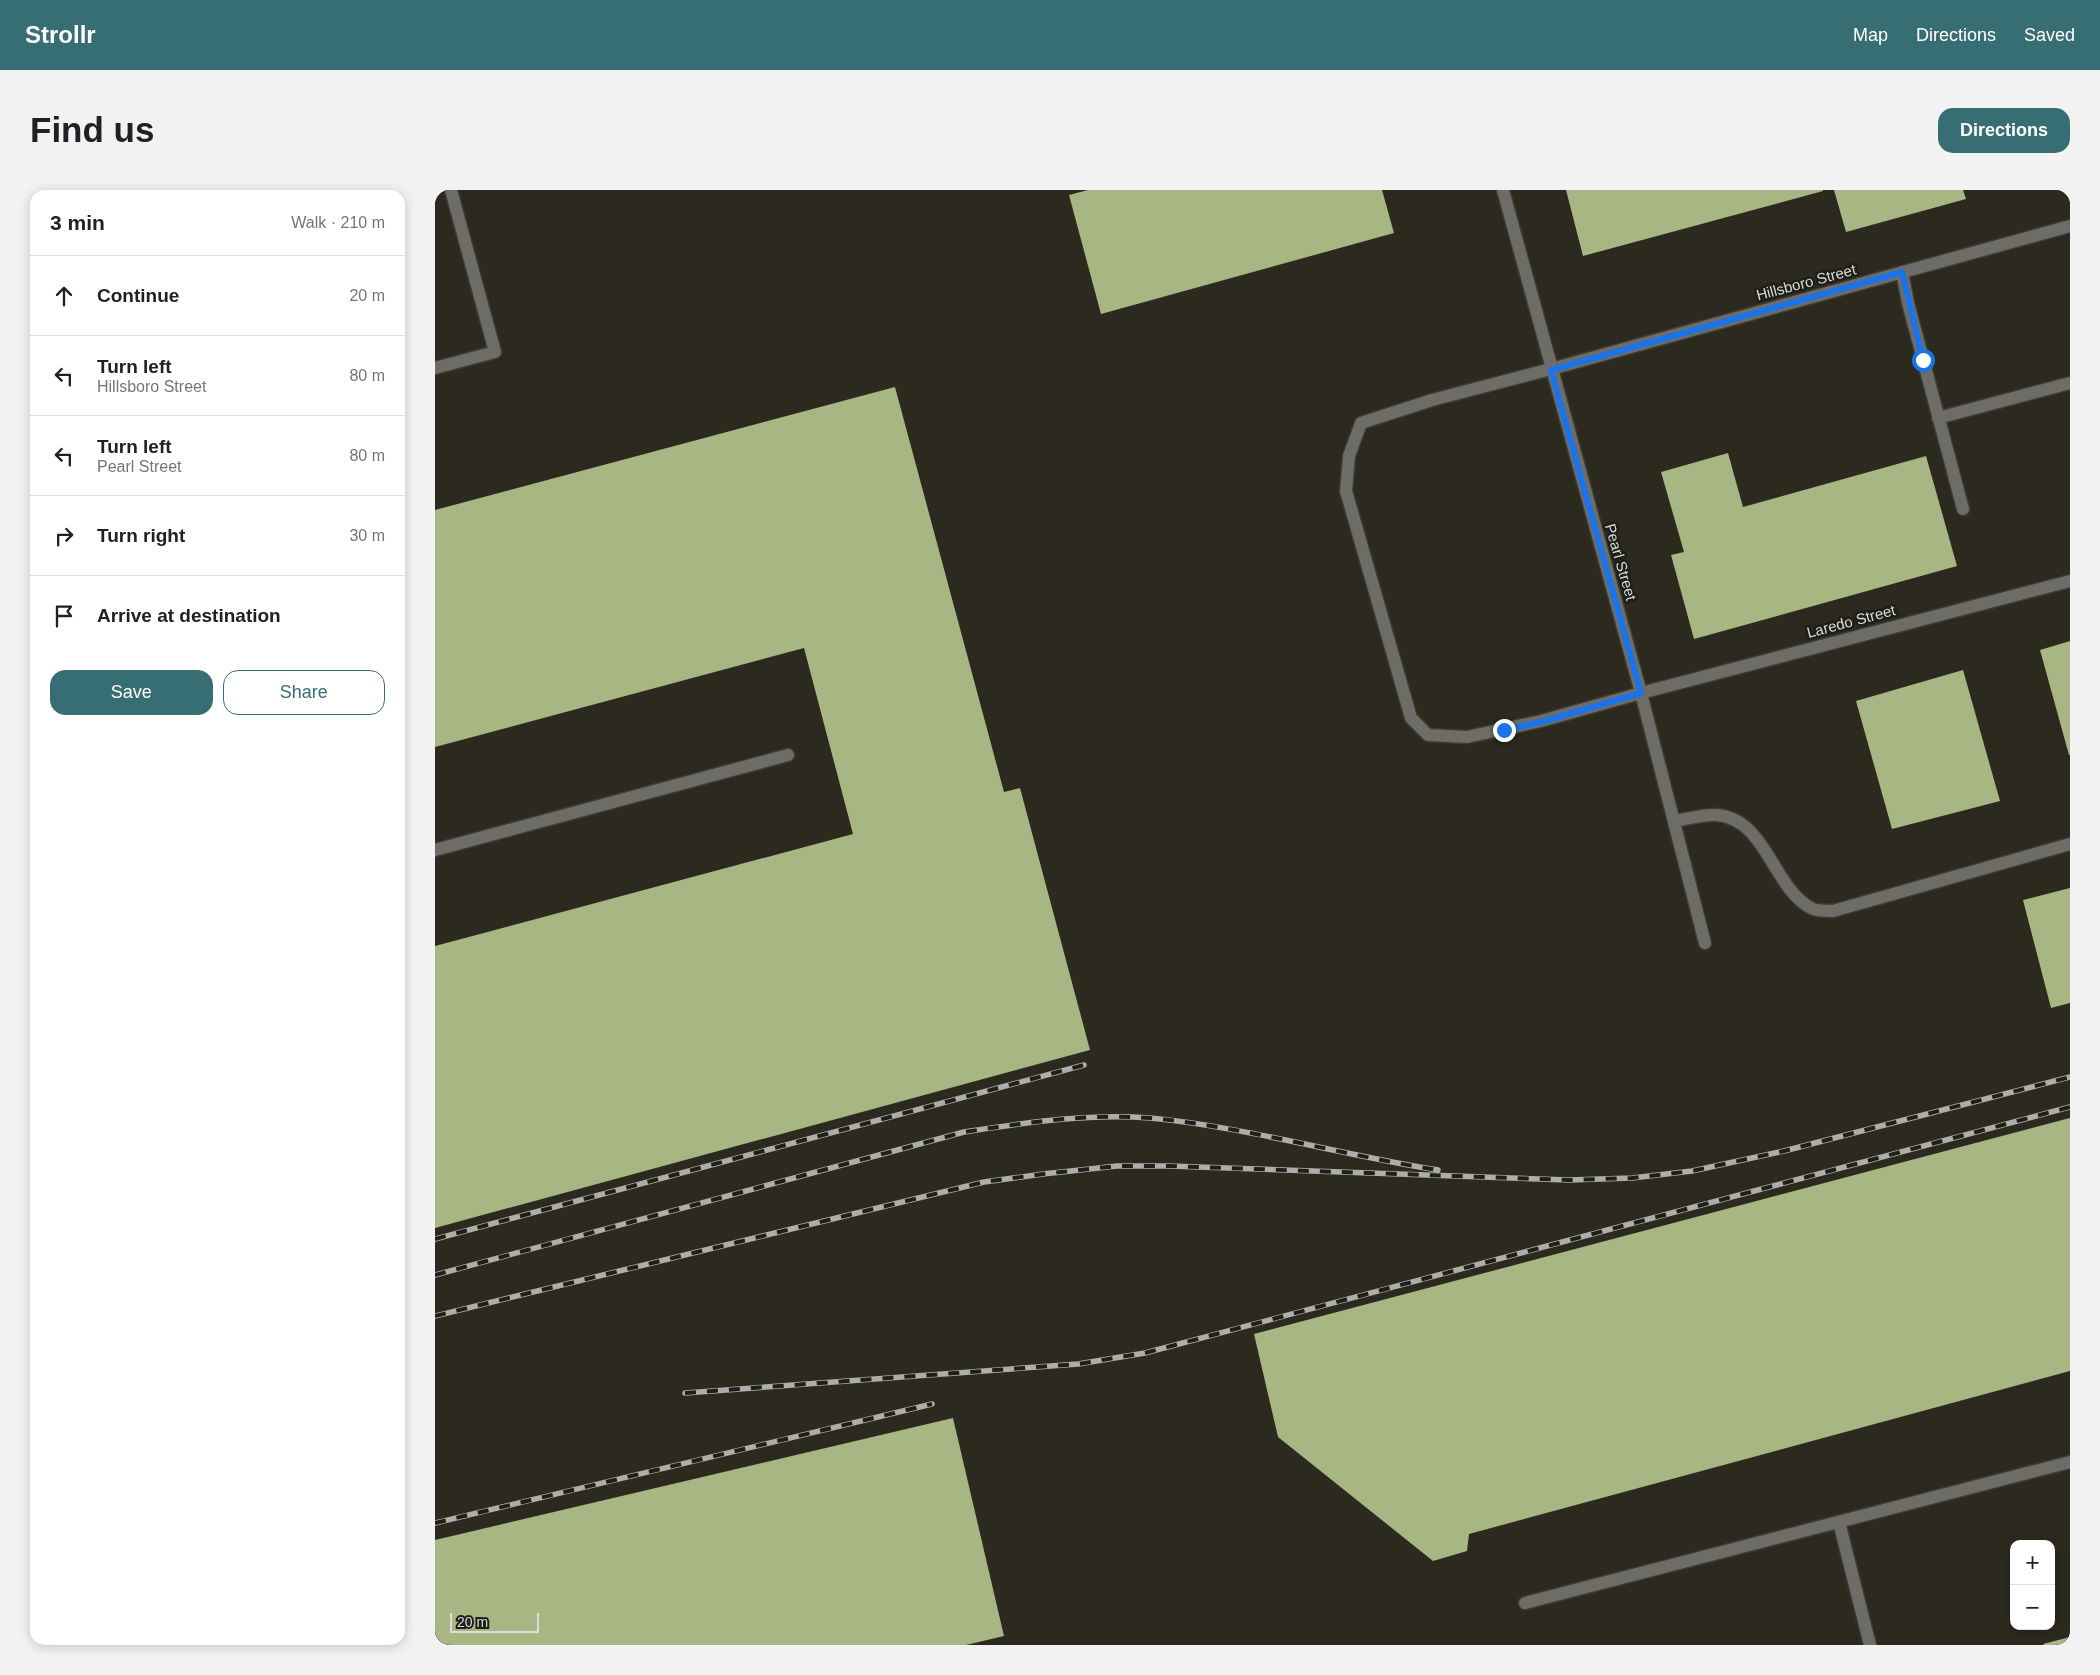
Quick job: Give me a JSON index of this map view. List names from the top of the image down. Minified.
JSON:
{"streets":{"street":["Hillsboro Street","Pearl Street","Laredo Street"]},"crossings":[["Hillsboro Street","Pearl Street"],["Hillsboro Street","Laredo Street"],["Pearl Street","Laredo Street"]],"scale_bar":"20 m","page":{"header":"Strollr","nav":["Map","Directions","Saved"],"buttons":["Directions",["Save","Share"]],"title":"Find us","heading":["3 min","Walk · 210 m"],"list":[["Continue","20 m"],["Turn left","Hillsboro Street","80 m"],["Turn left","Pearl Street","80 m"],["Turn right","30 m"],"Arrive at destination"],"map_buttons":["+","−"],"scale":"20 m"}}
